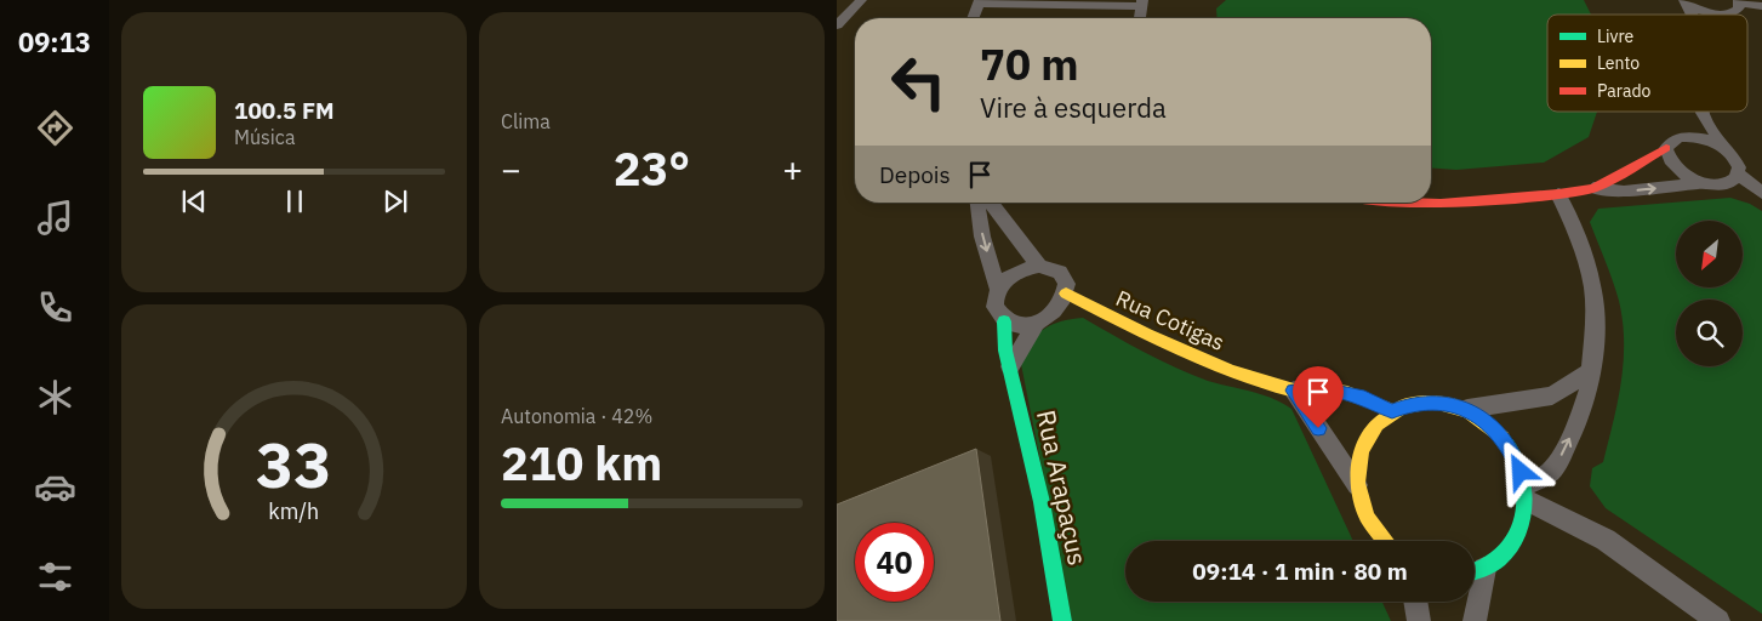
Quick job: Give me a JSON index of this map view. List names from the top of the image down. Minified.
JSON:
{"streets":{"street":["Rua Cotigas","Rua Arapaçus"]},"crossings":[["Rua Cotigas","Rua Arapaçus"]],"legend":["Livre","Lento","Parado"],"north":"bottom left","page":{"tabs":"09:13","tile":["Clima",["Autonomia · 42%","210 km"]],"turn":["70 m","Vire à esquerda"],"song":["100.5 FM","Música"],"heat":["−","23°","+"],"then":"Depois","limit":"40","trip":"09:14 · 1 min · 80 m","gauge":["33","km/h"]}}
